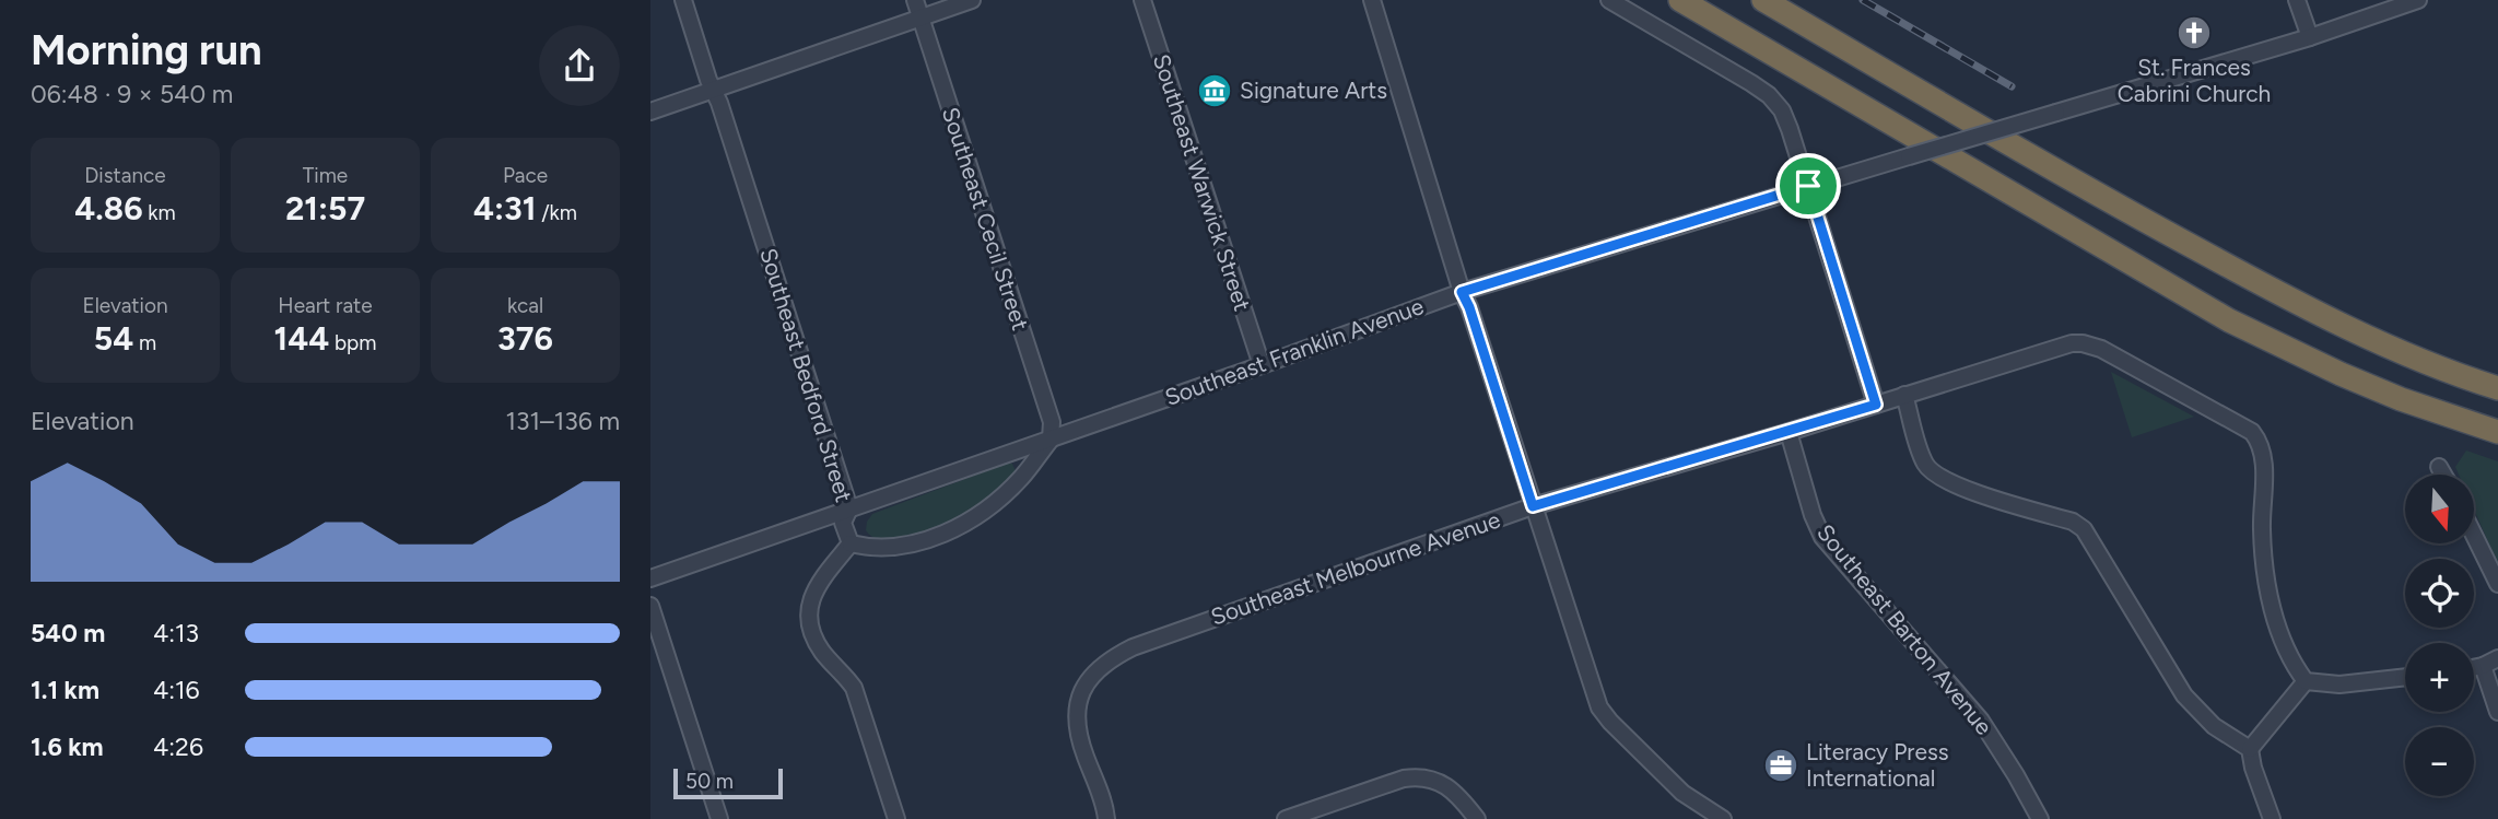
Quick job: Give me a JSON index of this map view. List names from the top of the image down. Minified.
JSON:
{"streets":{"street":["Southeast Warwick Street","Southeast Cecil Street","Southeast Franklin Avenue","Southeast Bedford Street","Southeast Melbourne Avenue","Southeast Barton Avenue"]},"crossings":[["Southeast Warwick Street","Southeast Franklin Avenue"],["Southeast Cecil Street","Southeast Franklin Avenue"],["Southeast Franklin Avenue","Southeast Bedford Street"],["Southeast Melbourne Avenue","Southeast Barton Avenue"]],"places":{"church":["St. Frances Cabrini Church"],"museum":["Signature Arts"],"office":["Literacy Press International"]},"scale_bar":"50 m","north":"bottom","page":{"heading":["Morning run","06:48 · 9 × 540 m"],"stats":[["Distance","4.86 km"],["Time","21:57"],["Pace","4:31 /km"],["Elevation","54 m"],["Heart rate","144 bpm"],["kcal","376"]],"chart":["Elevation","131–136 m"],"map_buttons":["+","−"],"list":[{"name":"540 m","note":"4:13"},{"name":"1.1 km","note":"4:16"},{"name":"1.6 km","note":"4:26"}],"scale":"50 m"}}
